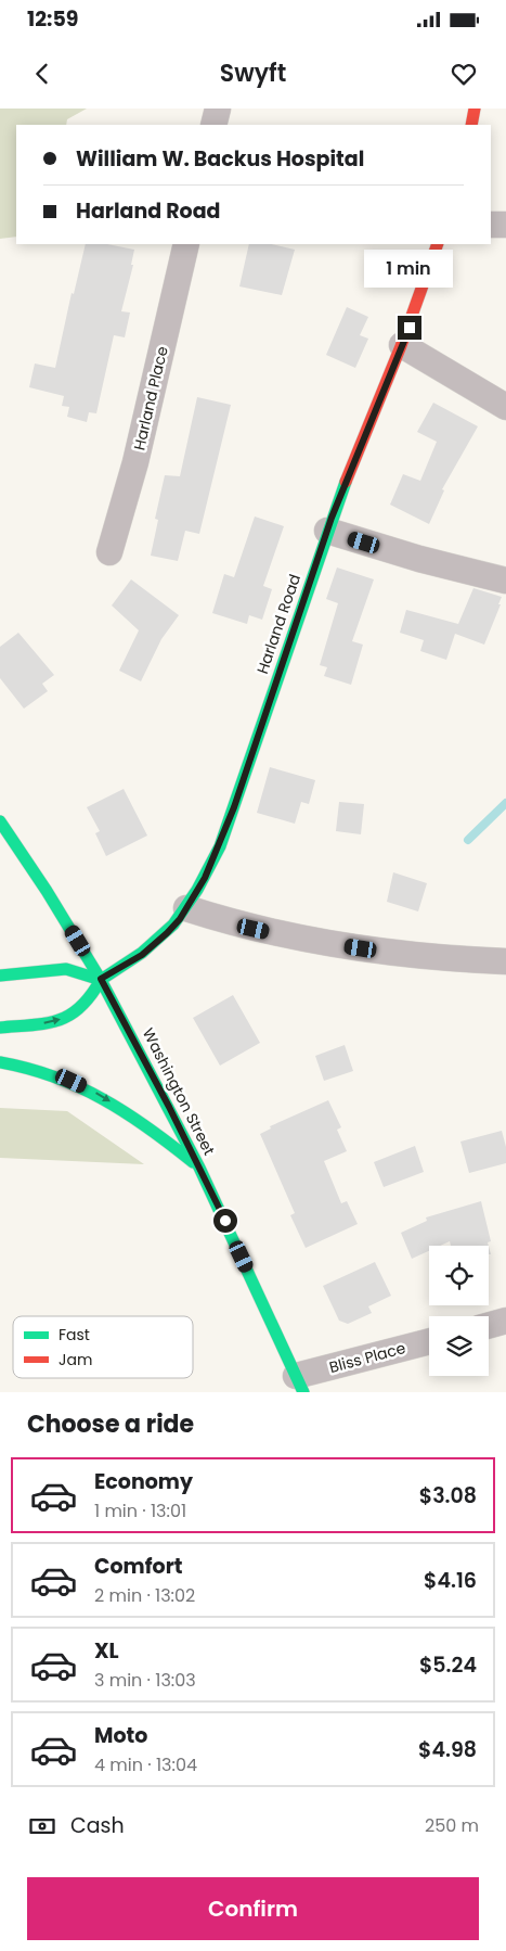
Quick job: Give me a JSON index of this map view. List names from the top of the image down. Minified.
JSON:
{"streets":{"main road":["Harland Road","Washington Street"],"street":["Harland Place","Bliss Place"]},"crossings":[["Harland Road","Washington Street"],["Washington Street","Bliss Place"]],"legend":["Fast","Jam"],"page":{"status":"12:59","header":"Swyft","banner":["William W. Backus Hospital","Harland Road"],"bubble":"1 min","heading":"Choose a ride","list":[{"name":"Economy","note":"1 min · 13:01","value":"$3.08"},{"name":"Comfort","note":"2 min · 13:02","value":"$4.16"},{"name":"XL","note":"3 min · 13:03","value":"$5.24"},{"name":"Moto","note":"4 min · 13:04","value":"$4.98"}],"pay":["Cash","250 m"],"buttons":"Confirm"}}
